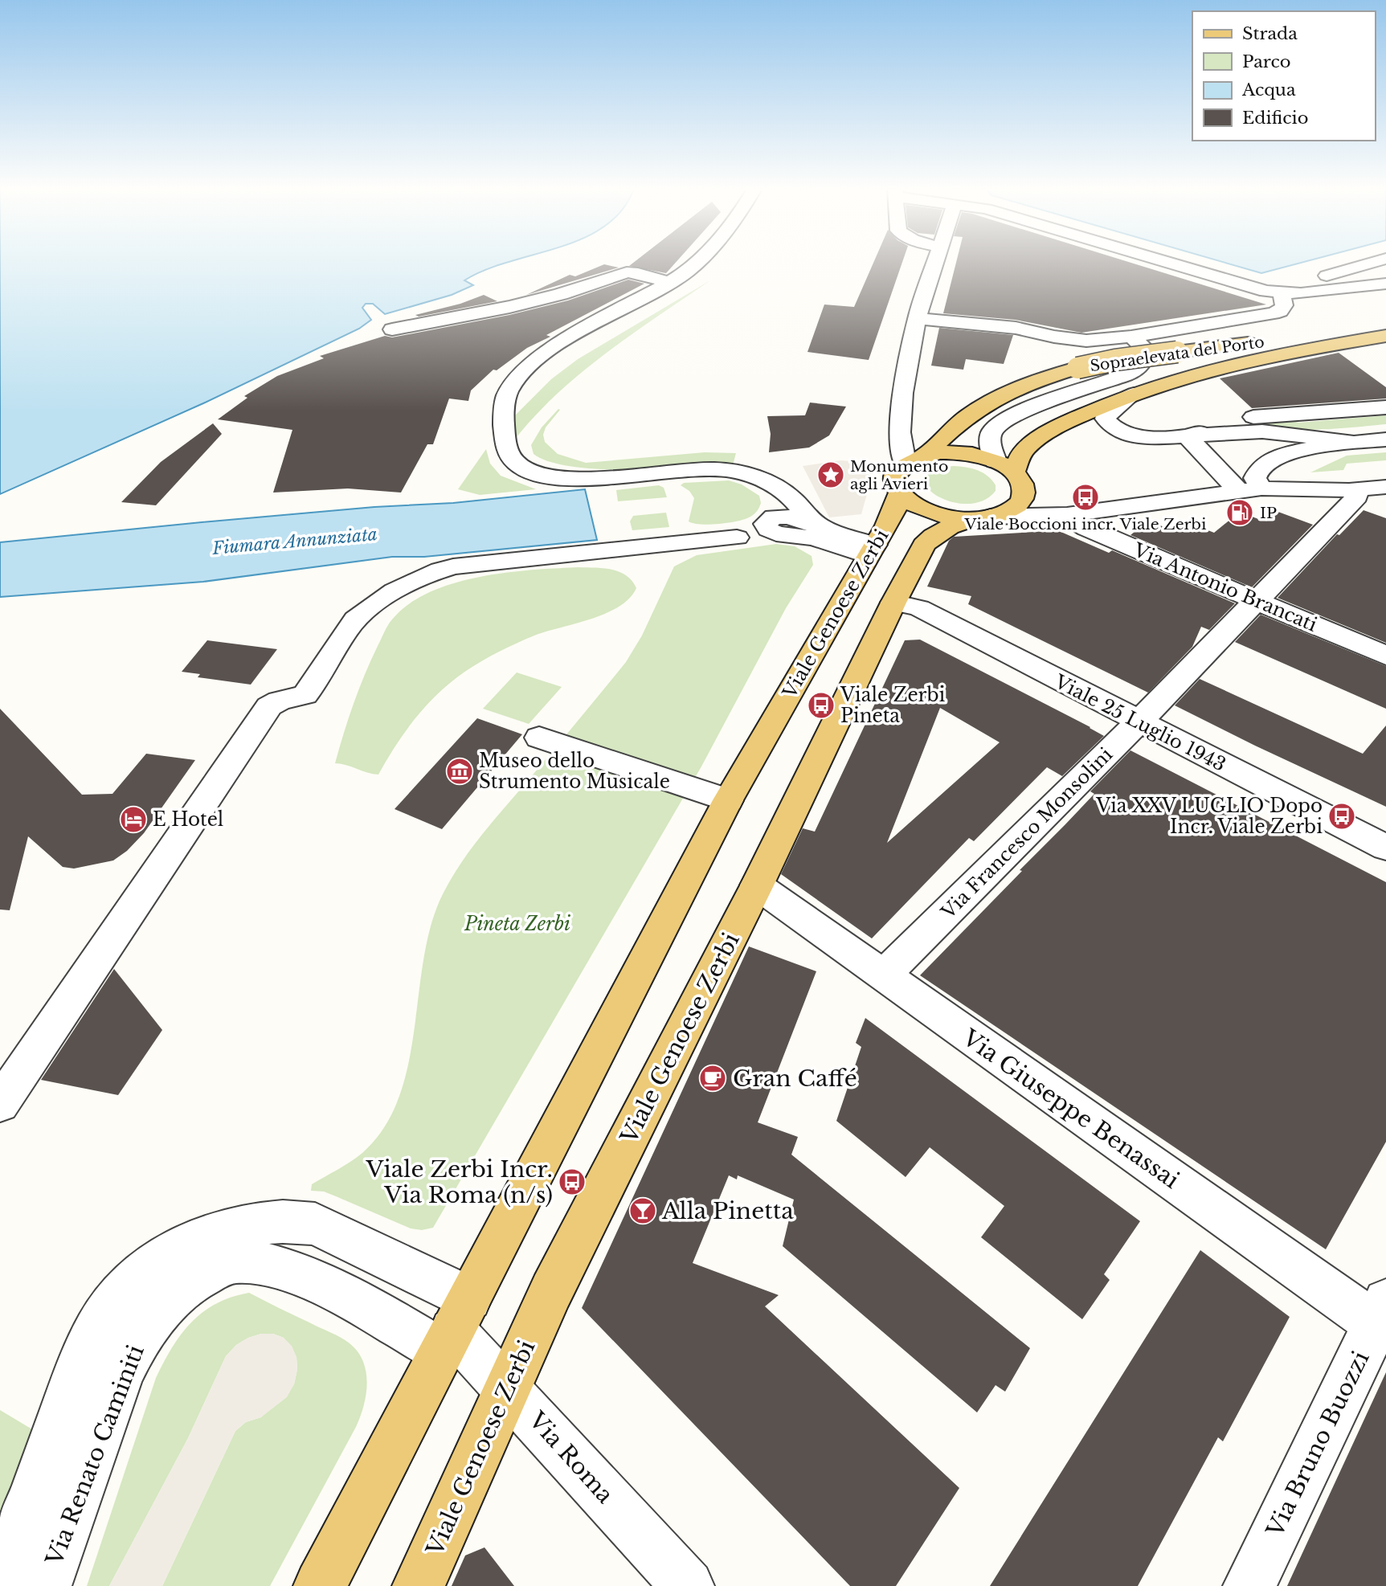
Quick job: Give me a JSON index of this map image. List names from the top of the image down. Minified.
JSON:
{"streets":{"main road":["Sopraelevata del Porto","Viale Genoese Zerbi"],"street":["Via Antonio Brancati","Viale 25 Luglio 1943","Via Francesco Monsolini","Via Giuseppe Benassai","Via Bruno Buozzi","Via Renato Caminiti","Via Roma"]},"crossings":[["Sopraelevata del Porto","Viale Genoese Zerbi"],["Via Antonio Brancati","Via Francesco Monsolini"],["Viale Genoese Zerbi","Viale 25 Luglio 1943"],["Viale Genoese Zerbi","Via Giuseppe Benassai"],["Viale Genoese Zerbi","Via Renato Caminiti"],["Viale Genoese Zerbi","Via Roma"],["Viale 25 Luglio 1943","Via Francesco Monsolini"],["Via Francesco Monsolini","Via Giuseppe Benassai"],["Via Giuseppe Benassai","Via Bruno Buozzi"],["Via Renato Caminiti","Via Roma"]],"water":["Fiumara Annunziata"],"parks":["Pineta Zerbi"],"places":{"place":["Monumento agli Avieri"],"bus stop":["Viale Boccioni incr. Viale Zerbi","Viale Zerbi Pineta","Via XXV LUGLIO Dopo Incr. Viale Zerbi","Viale Zerbi Incr. Via Roma (n/s)"],"fuel station":["IP"],"museum":["Museo dello Strumento Musicale"],"hotel":["E Hotel"],"cafe":["Gran Caffé"],"bar":["Alla Pinetta"]},"legend":["Strada","Parco","Acqua","Edificio"]}
